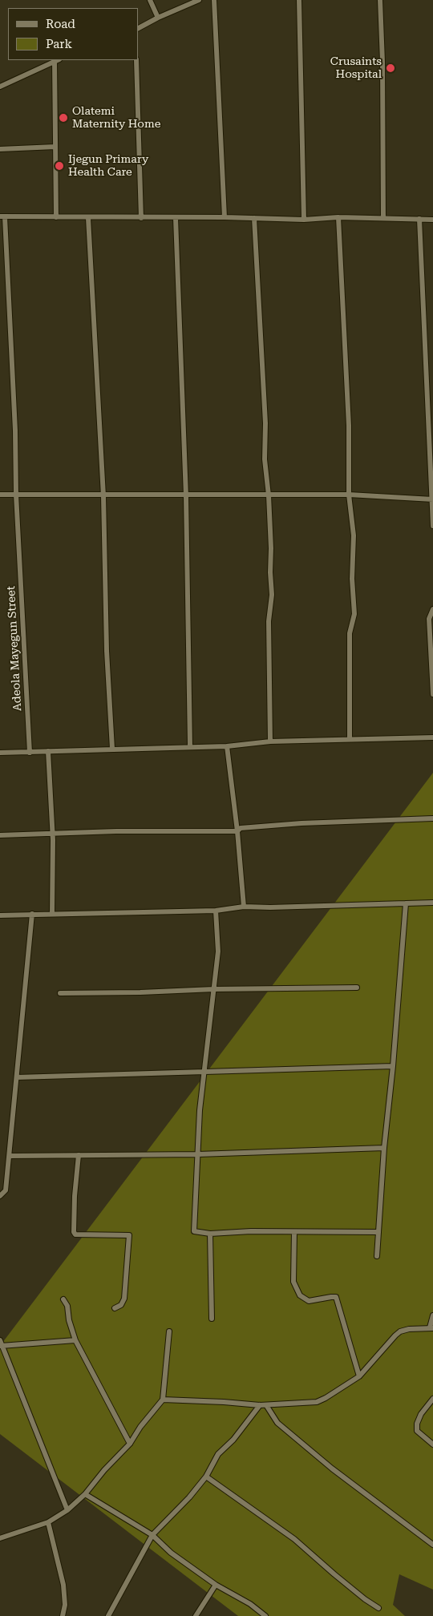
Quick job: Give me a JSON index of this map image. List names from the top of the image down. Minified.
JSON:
{"streets":{"street":["Adeola Mayegun Street"]},"places":["Crusaints Hospital","Olatemi Maternity Home","Ijegun Primary Health Care"],"legend":["Road","Park"]}
